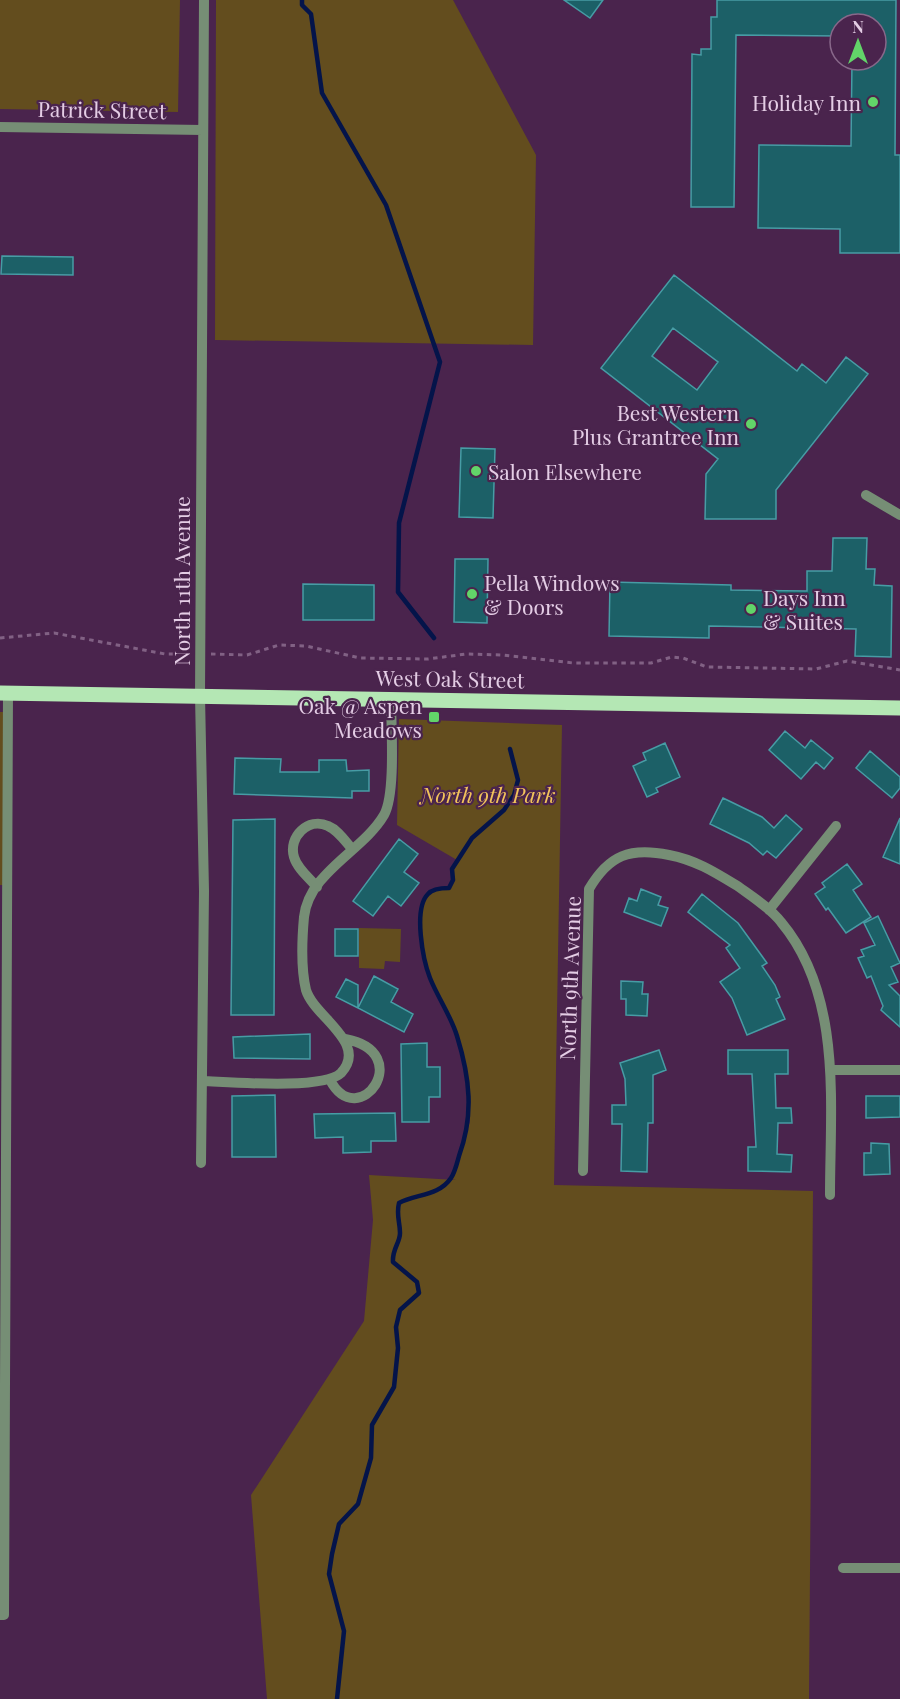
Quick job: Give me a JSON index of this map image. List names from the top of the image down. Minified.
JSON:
{"streets":{"main road":["West Oak Street"],"street":["Patrick Street","North 11th Avenue","North 9th Avenue"]},"crossings":[["Patrick Street","North 11th Avenue"],["North 11th Avenue","West Oak Street"]],"parks":["North 9th Park"],"places":{"other":["Holiday Inn","Best Western Plus Grantree Inn","Salon Elsewhere","Pella Windows & Doors","Days Inn & Suites"],"transit":["Oak @ Aspen Meadows"]},"north":"top"}
